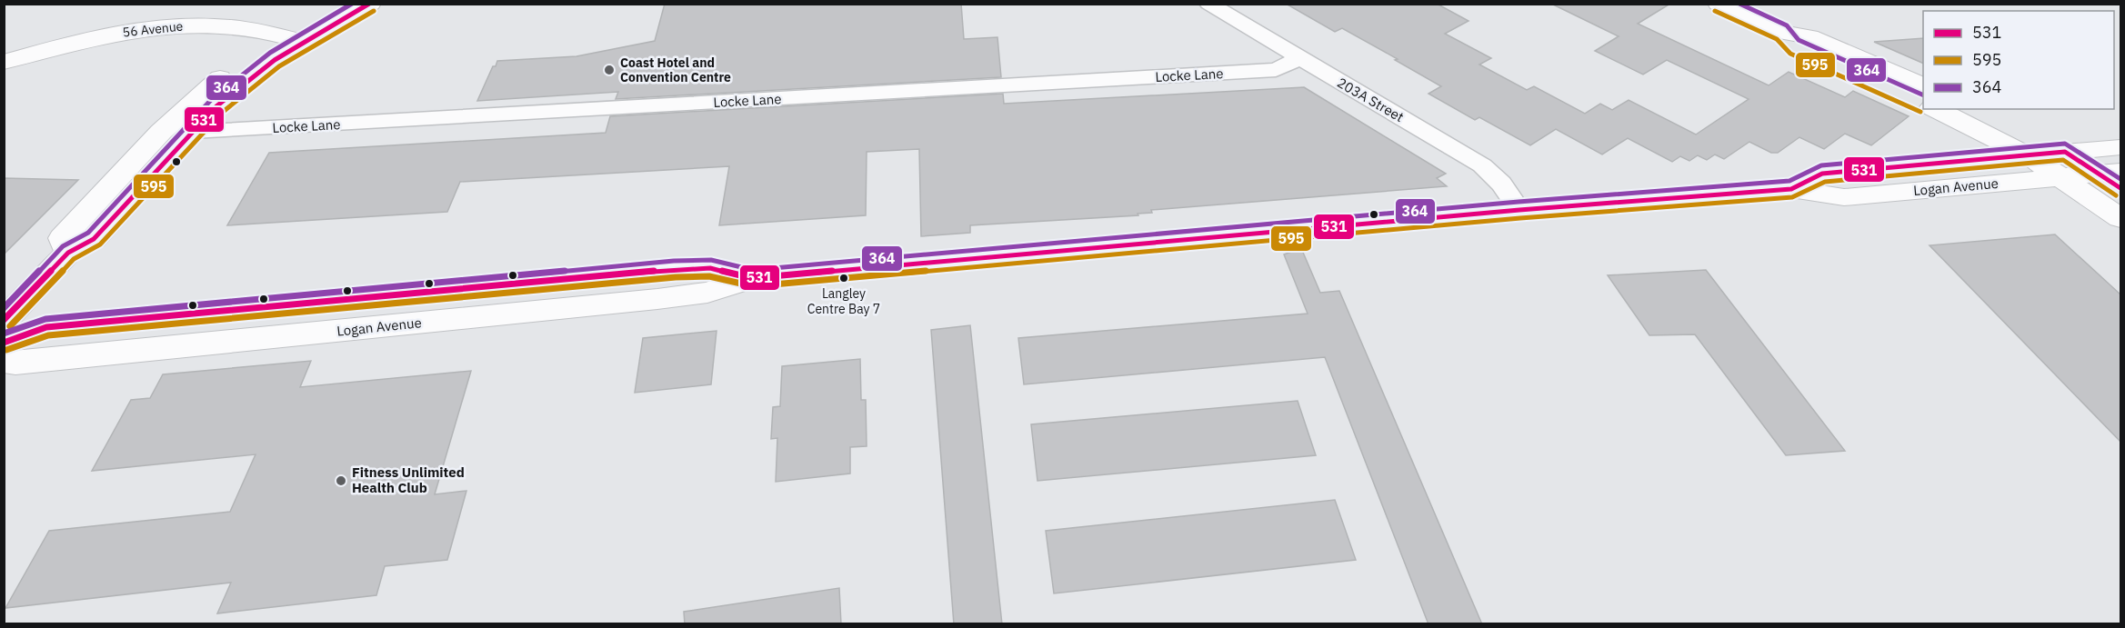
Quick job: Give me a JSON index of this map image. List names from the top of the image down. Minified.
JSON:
{"streets":{"main road":["56 Avenue","Logan Avenue"],"street":["Locke Lane","203A Street"]},"crossings":[["Locke Lane","203A Street"],["203A Street","Logan Avenue"]],"places":["Coast Hotel and Convention Centre","Langley Centre Bay 7","Fitness Unlimited Health Club"],"lines":["transit line 531","transit line 364","transit line 595"],"legend":["531","595","364"]}
